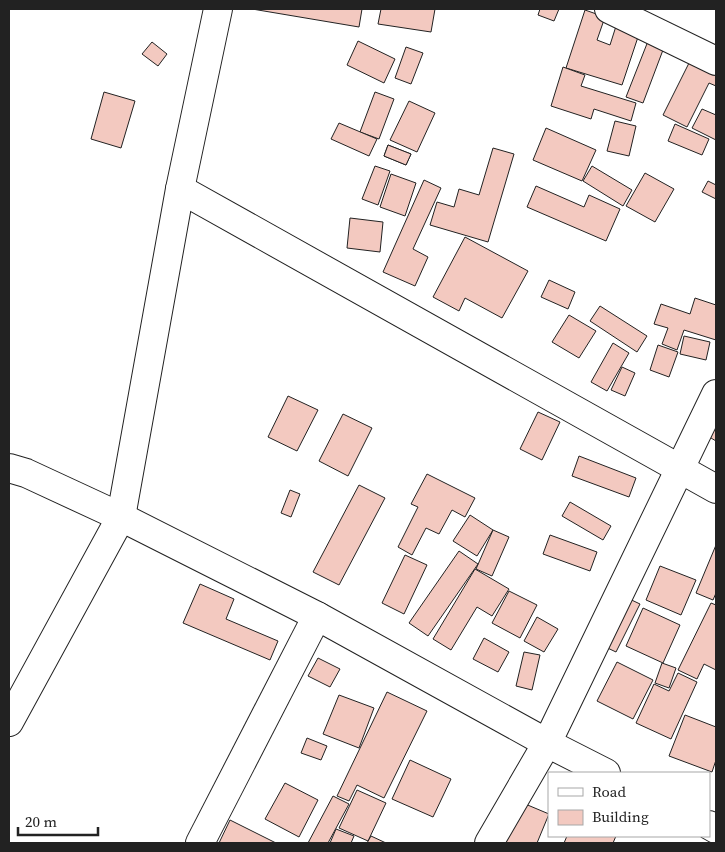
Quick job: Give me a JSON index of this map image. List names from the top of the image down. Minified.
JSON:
{"legend":["Road","Building"],"scale_bar":"20 m"}
